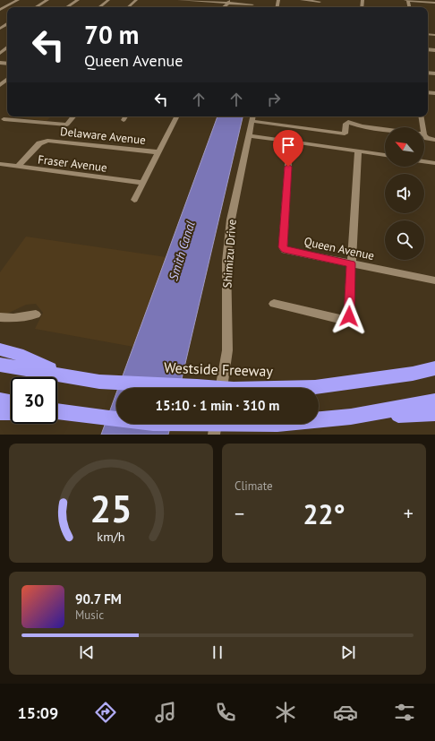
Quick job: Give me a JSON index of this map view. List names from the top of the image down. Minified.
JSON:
{"streets":{"highway":["Westside Freeway"],"street":["Delaware Avenue","Fraser Avenue","Queen Avenue","Shimizu Drive"]},"crossings":[["Delaware Avenue","Fraser Avenue"]],"water":["Smith Canal"],"north":"top left","page":{"turn":["70 m","Queen Avenue"],"limit":"30","trip":"15:10 · 1 min · 310 m","tile":"Climate","heat":["−","22°","+"],"song":["90.7 FM","Music"],"tabs":"15:09","gauge":["25","km/h"]}}
